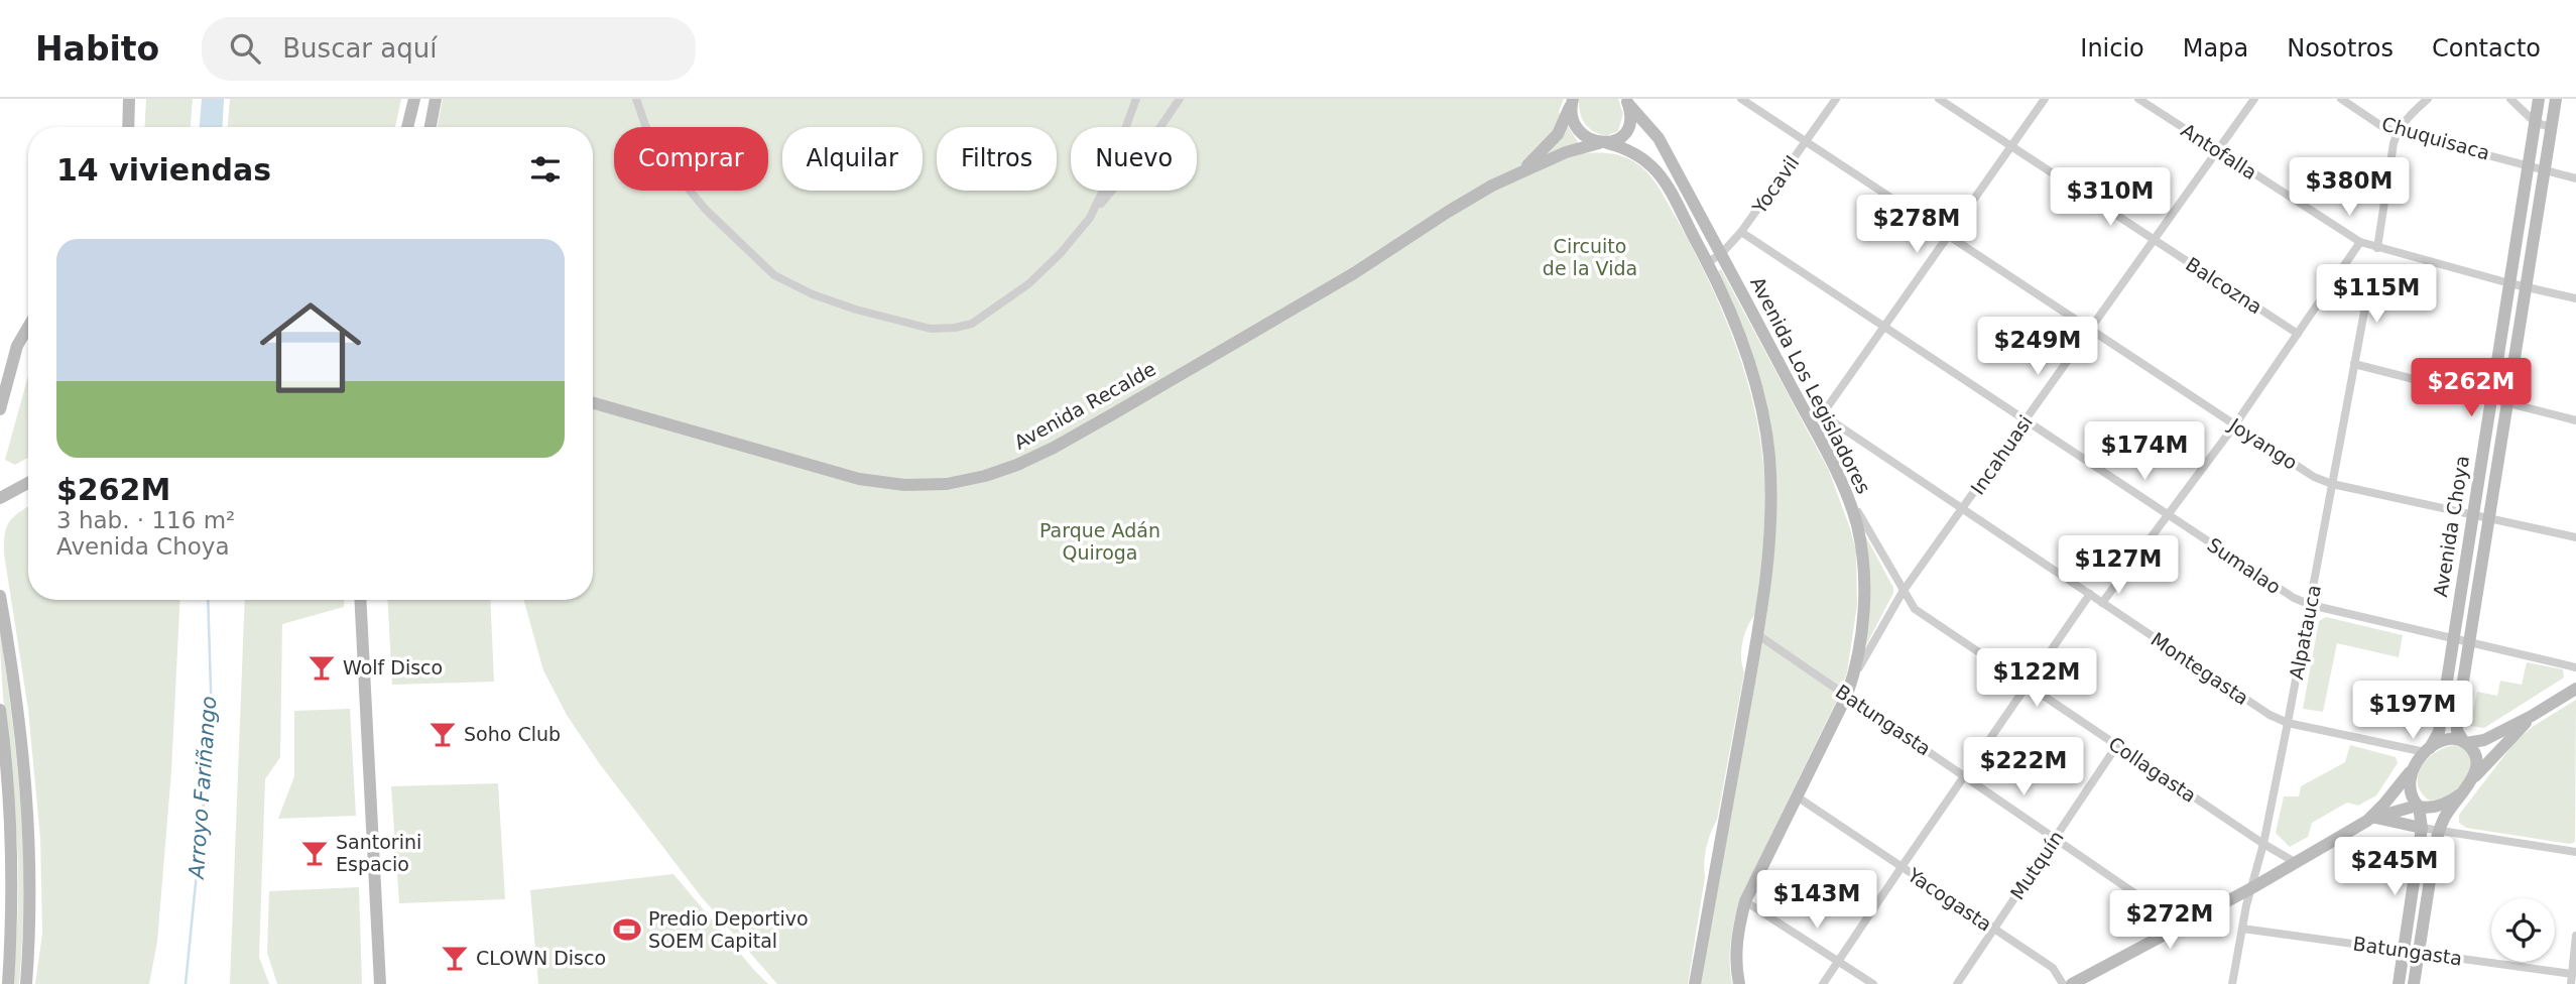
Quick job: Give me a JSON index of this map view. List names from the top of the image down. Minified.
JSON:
{"streets":{"main road":["Avenida Los Legisladores","Avenida Recalde","Avenida Choya"],"street":["Chuquisaca","Antofalla","Yocavil","Balcozna","Joyango","Incahuasi","Sumalao","Alpatauca","Montegasta","Batungasta","Collagasta","Mutquín","Yacogasta"]},"crossings":[["Chuquisaca","Avenida Choya"],["Antofalla","Incahuasi"],["Antofalla","Avenida Choya"],["Yocavil","Avenida Los Legisladores"],["Yocavil","Joyango"],["Yocavil","Sumalao"],["Balcozna","Incahuasi"],["Avenida Los Legisladores","Avenida Recalde"],["Avenida Los Legisladores","Incahuasi"],["Avenida Los Legisladores","Batungasta"],["Avenida Los Legisladores","Collagasta"],["Avenida Los Legisladores","Yacogasta"],["Joyango","Incahuasi"],["Joyango","Avenida Choya"],["Joyango","Alpatauca"],["Incahuasi","Sumalao"],["Incahuasi","Montegasta"],["Incahuasi","Collagasta"],["Avenida Choya","Sumalao"],["Avenida Choya","Montegasta"],["Sumalao","Alpatauca"],["Alpatauca","Montegasta"],["Alpatauca","Batungasta"],["Alpatauca","Collagasta"],["Batungasta","Mutquín"],["Collagasta","Mutquín"],["Mutquín","Yacogasta"]],"water":["Arroyo Fariñango"],"parks":["Circuito de la Vida","Parque Adán Quiroga"],"places":{"bar":["Wolf Disco","Soho Club","Santorini Espacio","CLOWN Disco"],"sports":["Predio Deportivo SOEM Capital"]},"page":{"header":"Habito","search":"Buscar aquí","nav":["Inicio","Mapa","Nosotros","Contacto"],"chip":["Comprar","Alquilar","Filtros","Nuevo"],"heading":"14 viviendas","price":["$380M","$310M","$278M","$115M","$249M","$262M","$174M","$127M","$122M","$197M","$222M","$245M","$143M","$272M"],"list":[{"name":"$262M","note":"3 hab. · 116 m² · Avenida Choya"}]}}
